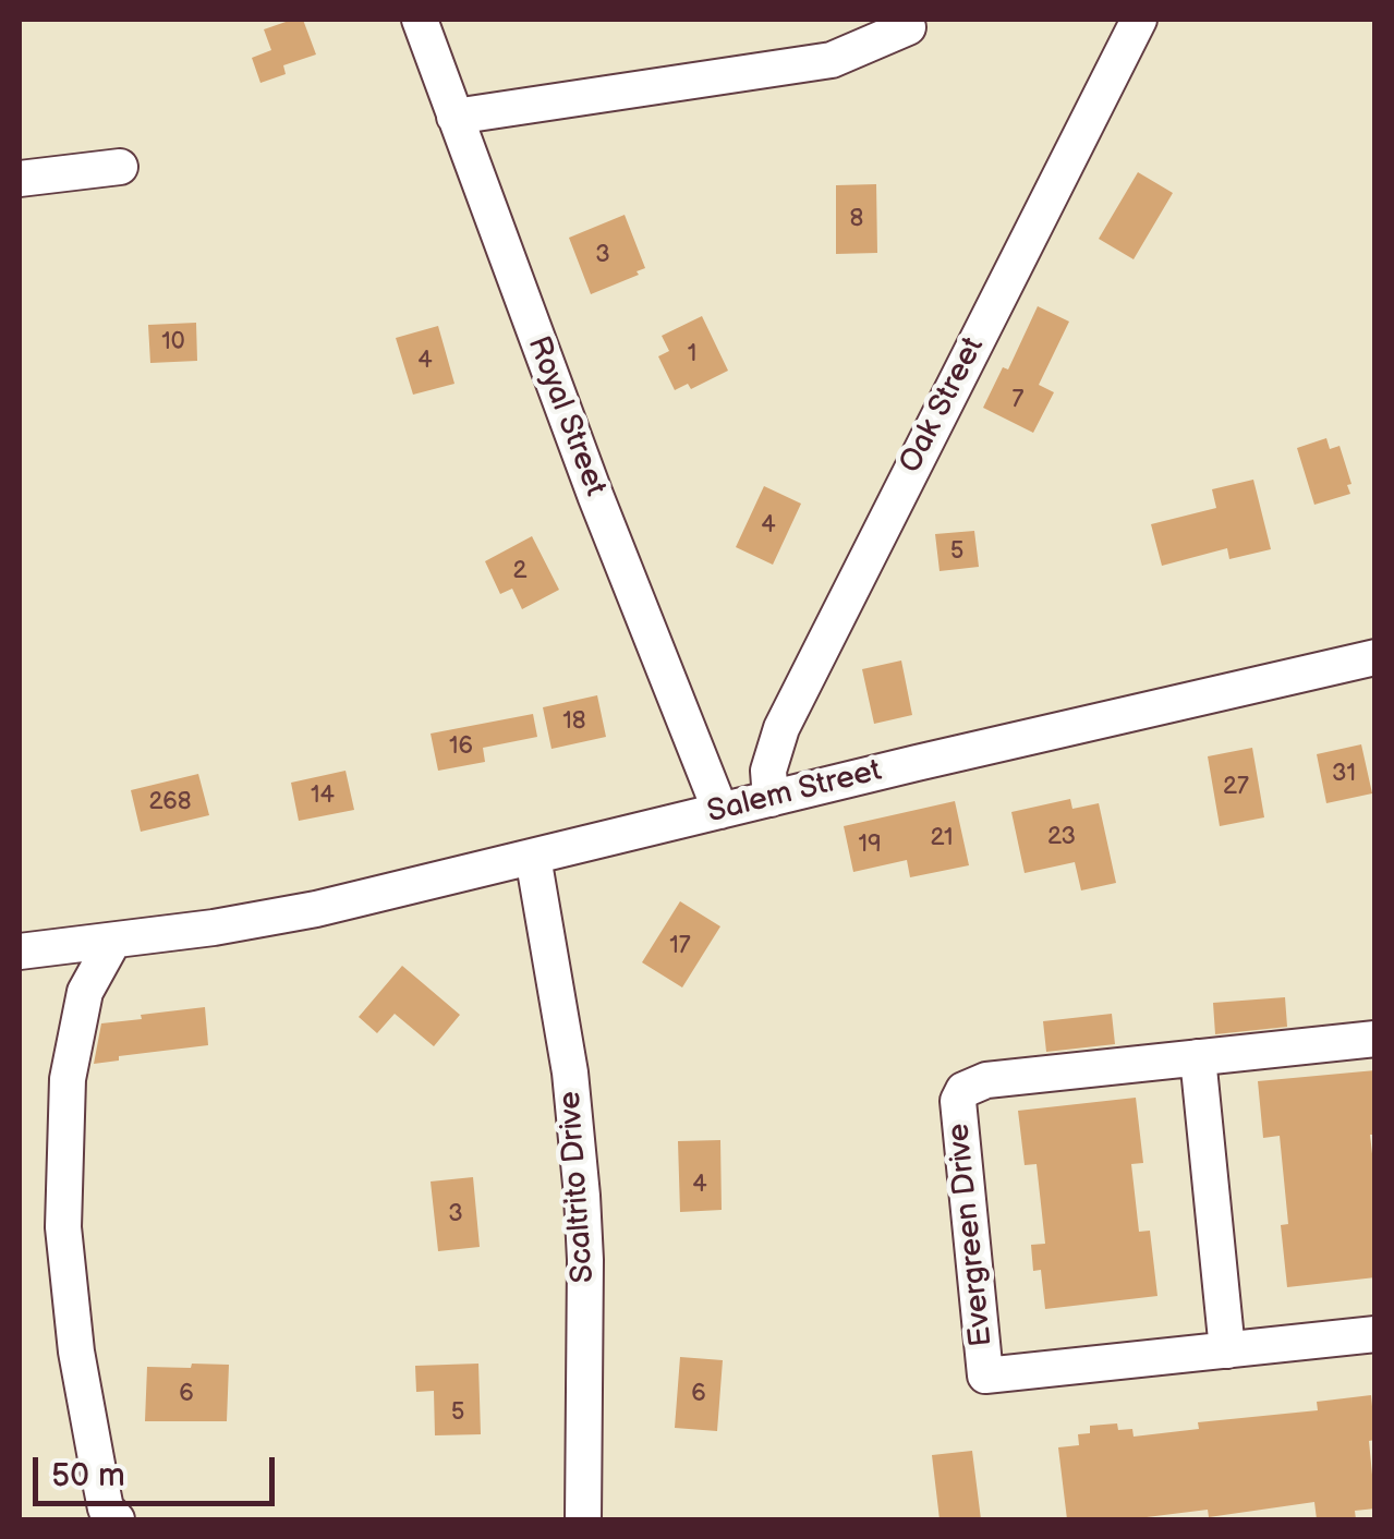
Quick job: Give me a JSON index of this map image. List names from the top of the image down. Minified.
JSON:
{"streets":{"street":["Oak Street","Royal Street","Salem Street","Scaltrito Drive","Evergreen Drive"]},"crossings":[["Oak Street","Salem Street"],["Royal Street","Salem Street"],["Salem Street","Scaltrito Drive"]],"house_numbers":["8","3","10","1","4","7","4","5","2","18","16","31","27","14","268","23","21","19","17","4","3","6","6","5"],"scale_bar":"50 m"}
